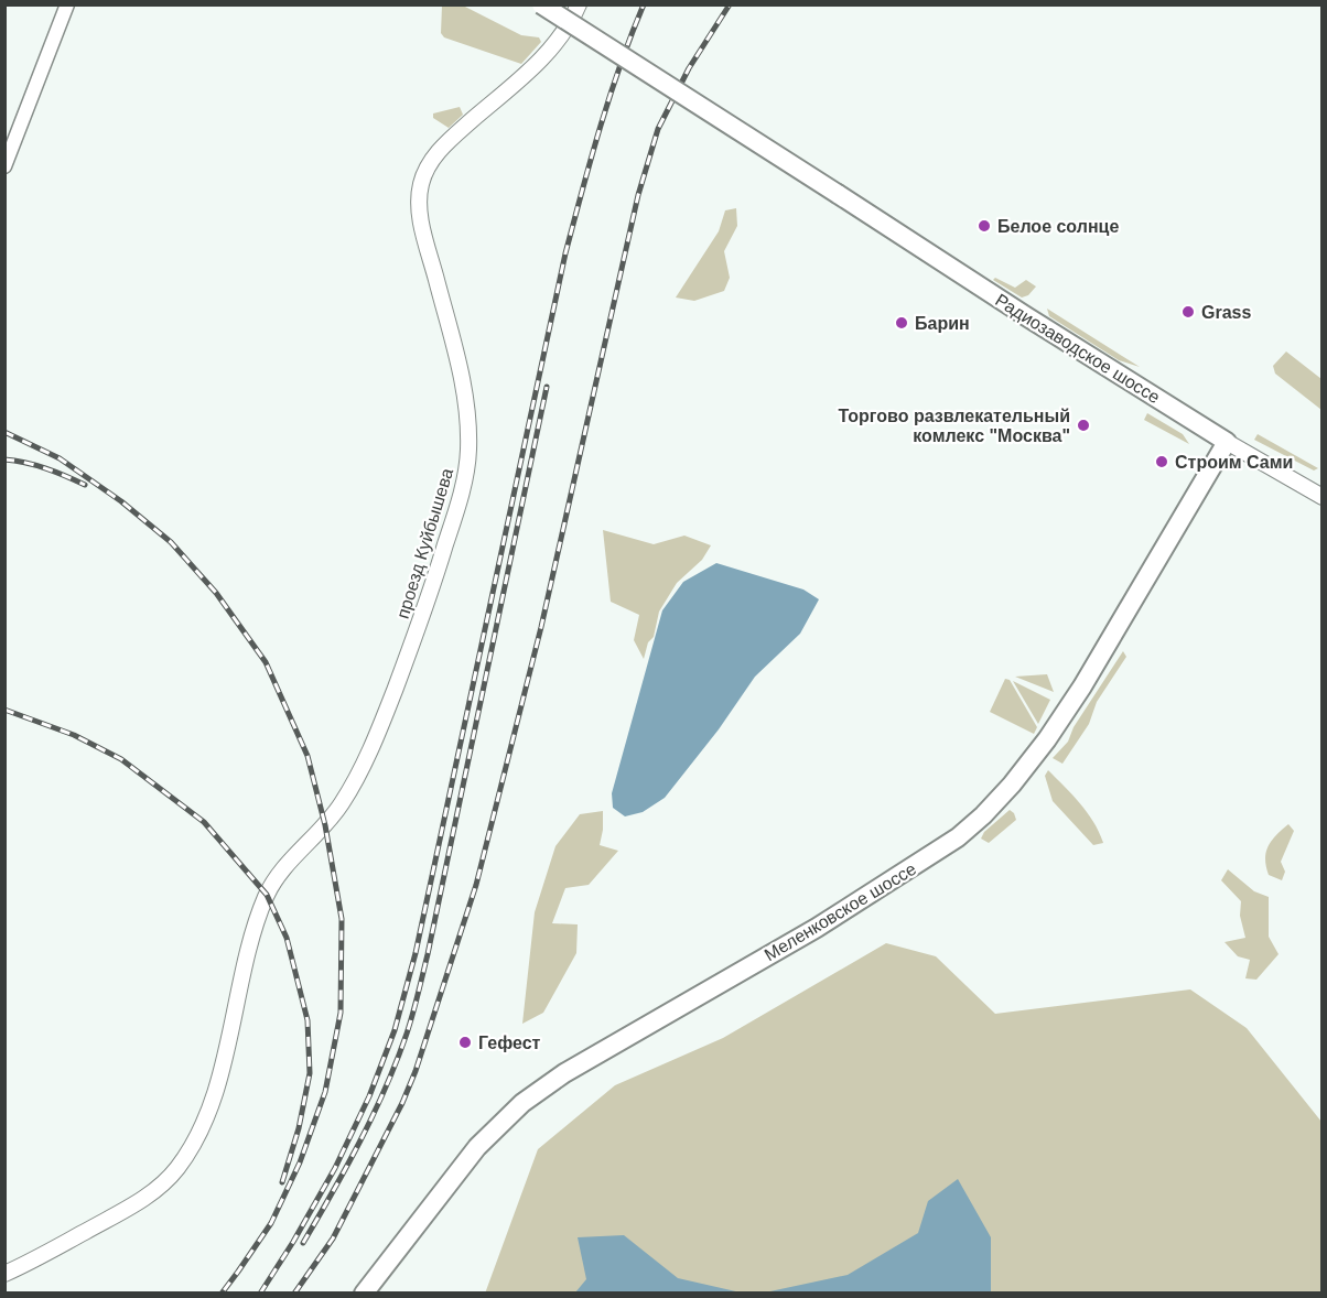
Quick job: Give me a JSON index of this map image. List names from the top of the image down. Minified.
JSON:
{"streets":{"main road":["Радиозаводское шоссе","Меленковское шоссе"],"street":["проезд Куйбышева"]},"crossings":[["Радиозаводское шоссе","Меленковское шоссе"]],"places":["Белое солнце","Grass","Барин","Торгово развлекательный комлекс \"Москва\"","Строим Сами","Гефест"]}
